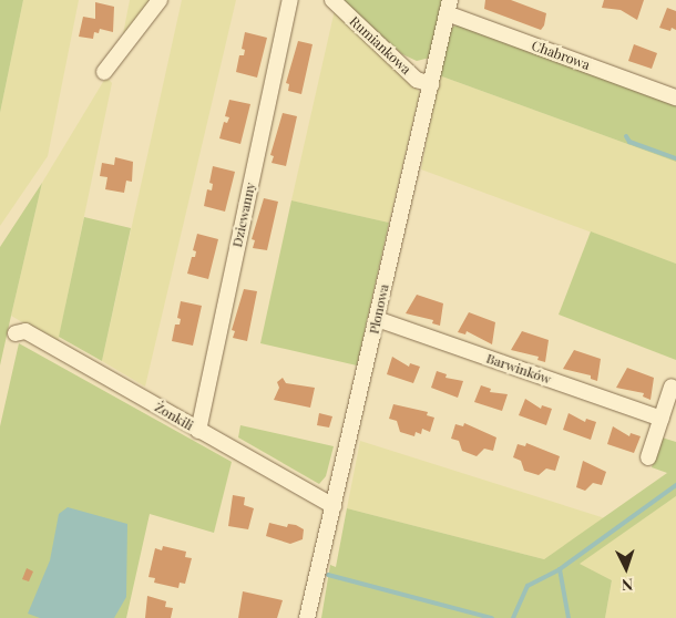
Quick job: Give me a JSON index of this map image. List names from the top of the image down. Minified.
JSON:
{"streets":{"street":["Rumiankowa","Chabrowa","Dziewanny","Plonowa","Barwinków","Żonkili"]},"crossings":[["Rumiankowa","Plonowa"],["Chabrowa","Plonowa"],["Dziewanny","Żonkili"],["Plonowa","Barwinków"],["Plonowa","Żonkili"]],"north":"bottom"}
